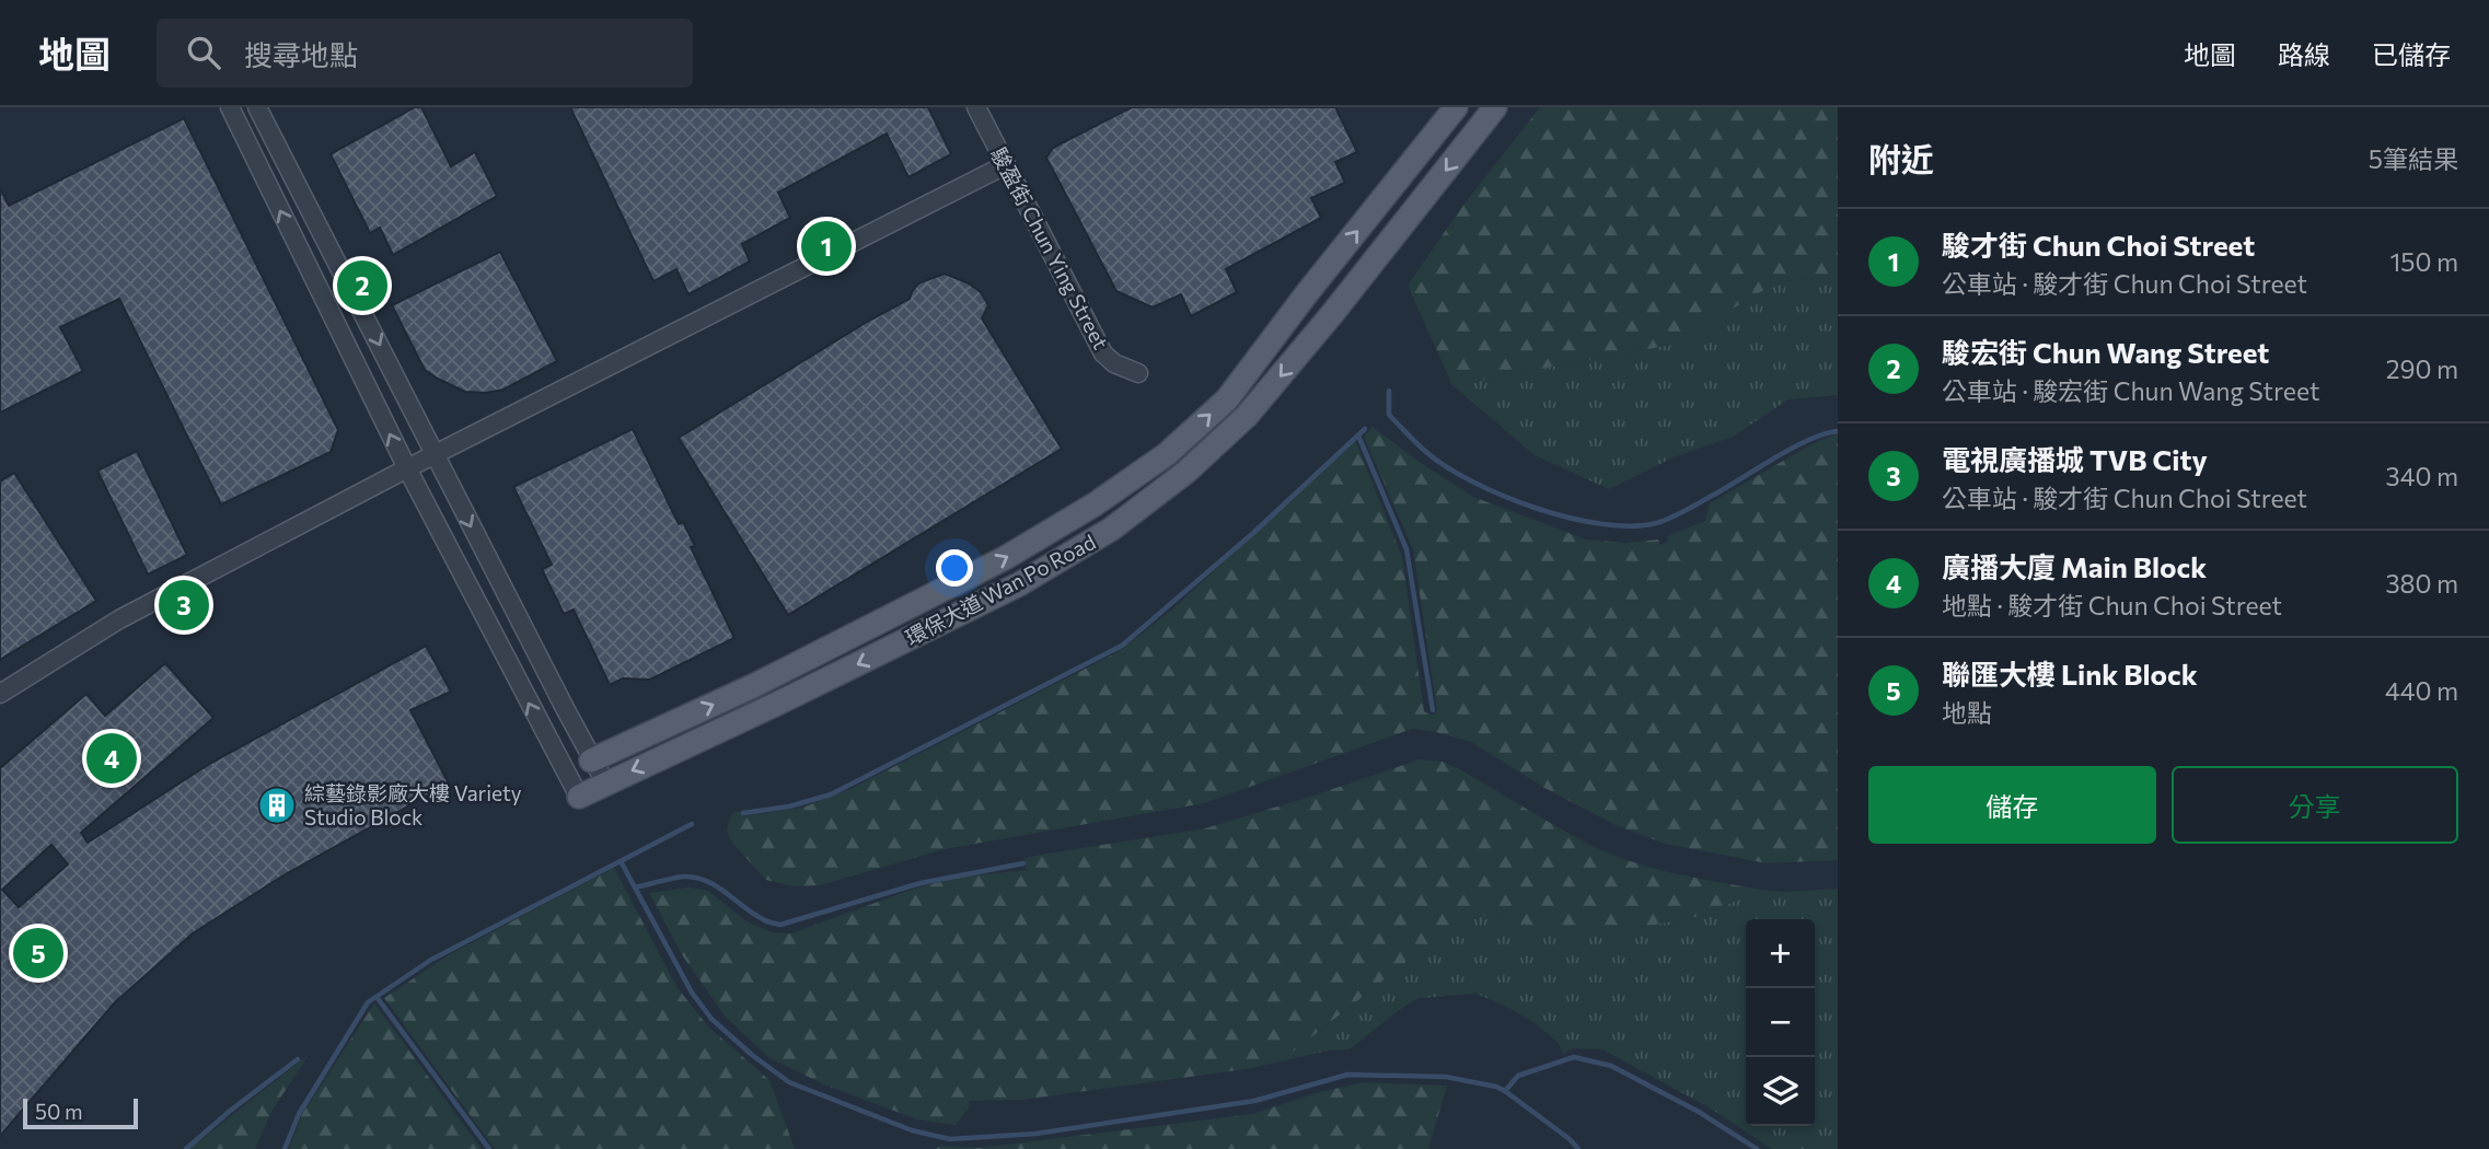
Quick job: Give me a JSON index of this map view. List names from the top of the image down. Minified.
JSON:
{"streets":{"main road":["環保大道 Wan Po Road"],"street":["駿盈街 Chun Ying Street"]},"places":{"building":["綜藝錄影廠大樓 Variety Studio Block"]},"scale_bar":"50 m","page":{"header":"地圖","search":"搜尋地點","nav":["地圖","路線","已儲存"],"heading":["附近","5筆結果"],"list":[{"mark":"1","name":"駿才街 Chun Choi Street","note":"公車站 · 駿才街 Chun Choi Street","value":"150 m"},{"mark":"2","name":"駿宏街 Chun Wang Street","note":"公車站 · 駿宏街 Chun Wang Street","value":"290 m"},{"mark":"3","name":"電視廣播城 TVB City","note":"公車站 · 駿才街 Chun Choi Street","value":"340 m"},{"mark":"4","name":"廣播大廈 Main Block","note":"地點 · 駿才街 Chun Choi Street","value":"380 m"},{"mark":"5","name":"聯匯大樓 Link Block","note":"地點","value":"440 m"}],"pins":["1","2","3","4","5"],"buttons":["儲存","分享"],"map_buttons":["+","−"],"scale":"50 m"}}
